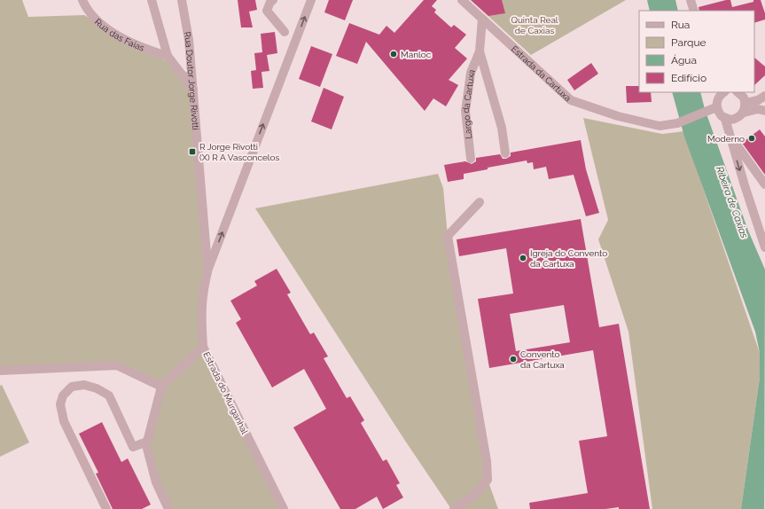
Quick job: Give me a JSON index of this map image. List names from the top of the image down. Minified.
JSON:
{"streets":{"street":["Rua das Faias","Estrada da Cartuxa","Rua Doutor Jorge Rivotti","Largo da Cartuxa","Estrada do Murganhal"]},"crossings":[["Estrada da Cartuxa","Largo da Cartuxa"],["Rua Doutor Jorge Rivotti","Estrada do Murganhal"]],"water":["Ribeira de Caxias"],"parks":["Quinta Real de Caxias"],"places":{"other":["Manloc","Moderno","Igreja do Convento da Cartuxa","Convento da Cartuxa"],"transit":["R Jorge Rivotti (X) R A Vasconcelos"]},"legend":["Rua","Parque","Água","Edifício"]}
